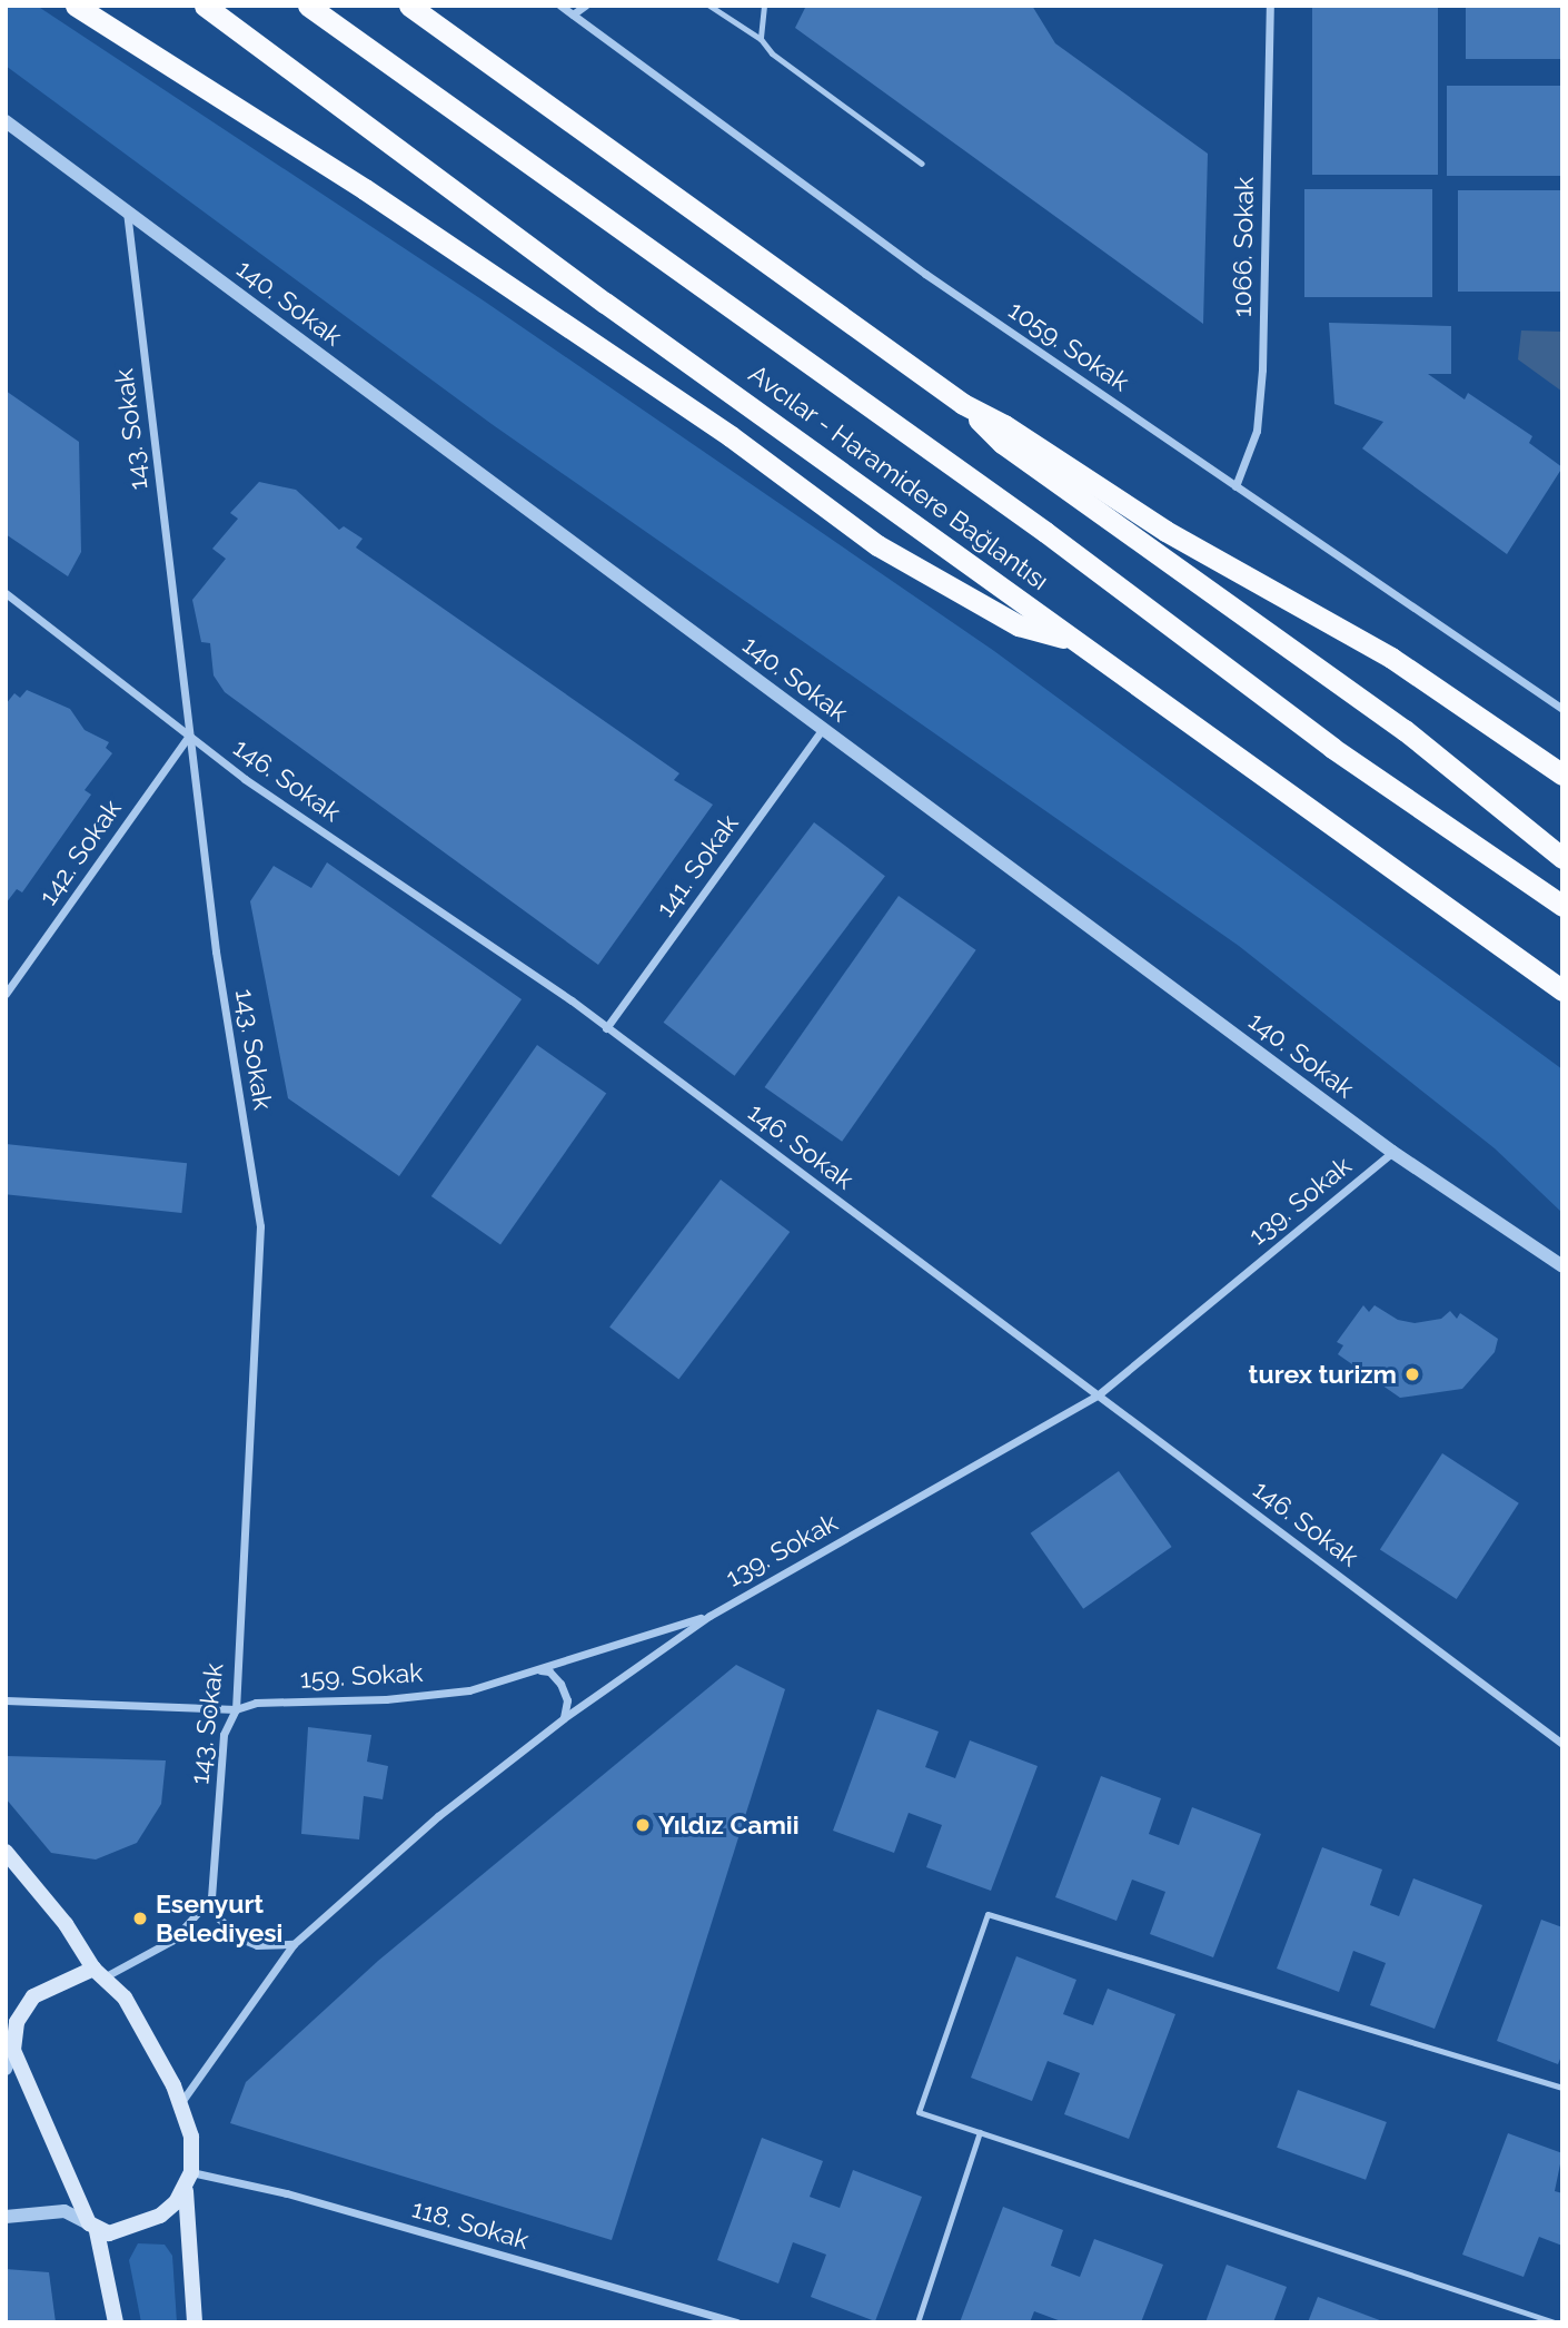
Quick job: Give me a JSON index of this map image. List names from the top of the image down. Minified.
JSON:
{"streets":{"highway":["Avcılar - Haramidere Bağlantısı"],"street":["1066. Sokak","140. Sokak","1059. Sokak","143. Sokak","146. Sokak","142. Sokak","141. Sokak","139. Sokak","159. Sokak","118. Sokak"]},"crossings":[["1066. Sokak","1059. Sokak"],["140. Sokak","143. Sokak"],["140. Sokak","141. Sokak"],["140. Sokak","139. Sokak"],["143. Sokak","146. Sokak"],["143. Sokak","142. Sokak"],["143. Sokak","159. Sokak"],["146. Sokak","142. Sokak"],["146. Sokak","141. Sokak"],["146. Sokak","139. Sokak"],["139. Sokak","159. Sokak"]],"places":["turex turizm","Yıldız Camii","Esenyurt Belediyesi"]}
